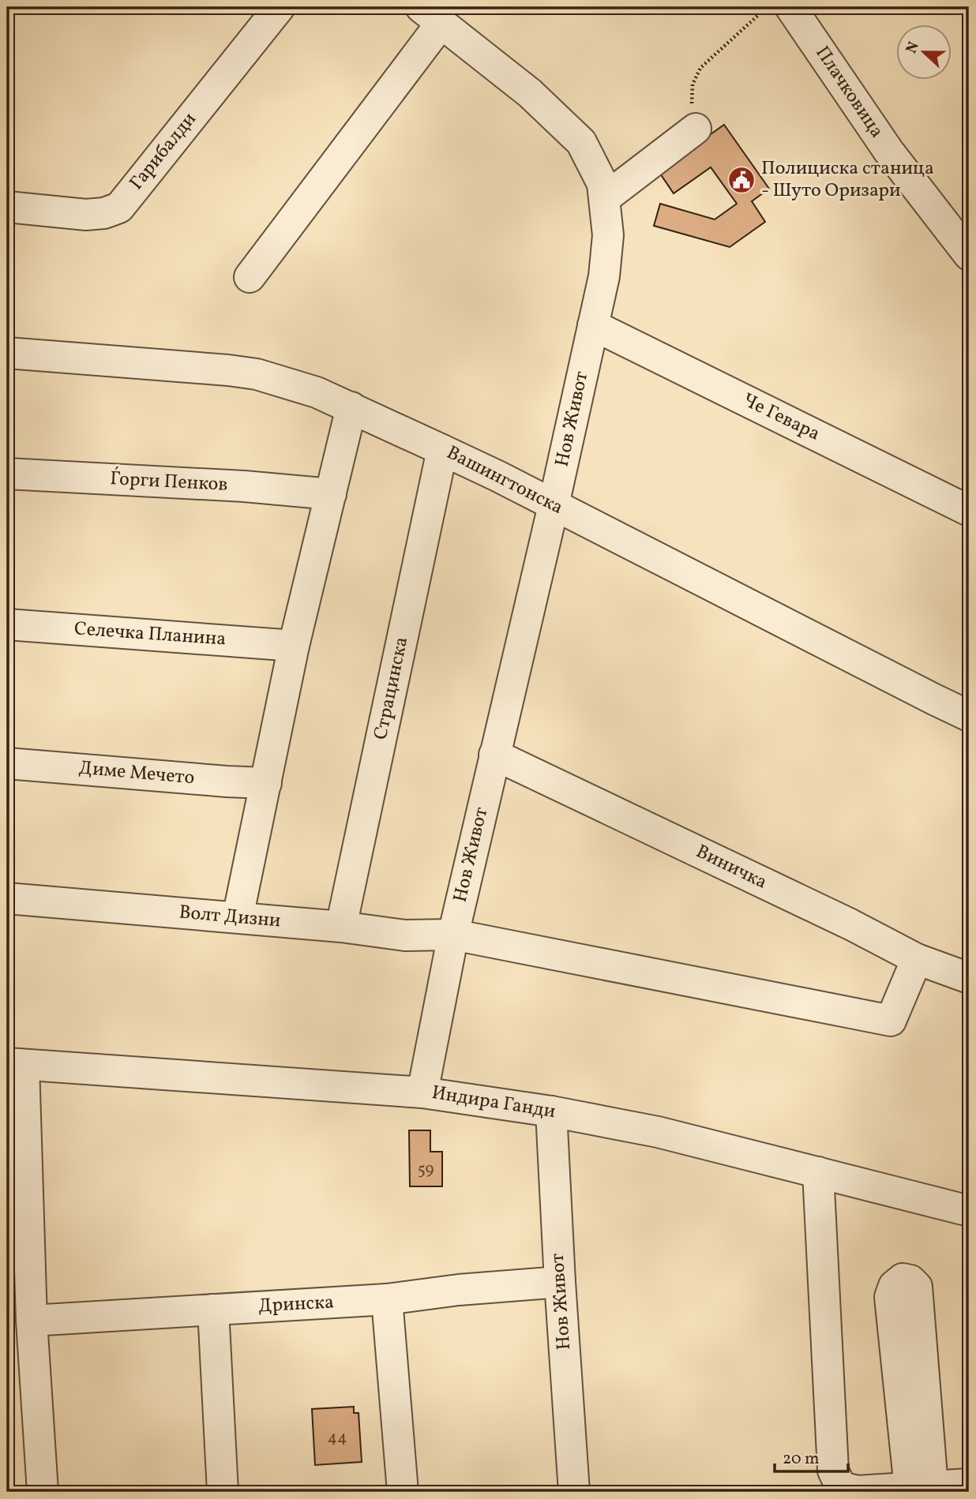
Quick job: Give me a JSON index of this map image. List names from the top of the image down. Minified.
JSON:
{"streets":{"street":["Плачковица","Гарибалди","Че Гевара","Нов Живот","Вашингтонска","Ѓорги Пенков","Селечка Планина","Страцинска","Диме Мечето","Виничка","Волт Дизни","Индира Ганди","Дринска"]},"crossings":[["Че Гевара","Нов Живот"],["Нов Живот","Вашингтонска"],["Нов Живот","Виничка"],["Нов Живот","Волт Дизни"],["Нов Живот","Индира Ганди"],["Нов Живот","Дринска"],["Вашингтонска","Страцинска"],["Страцинска","Волт Дизни"]],"places":{"public building":["Полициска станица - Шуто Оризари"]},"house_numbers":["59","44"],"scale_bar":"20 m","north":"left"}
